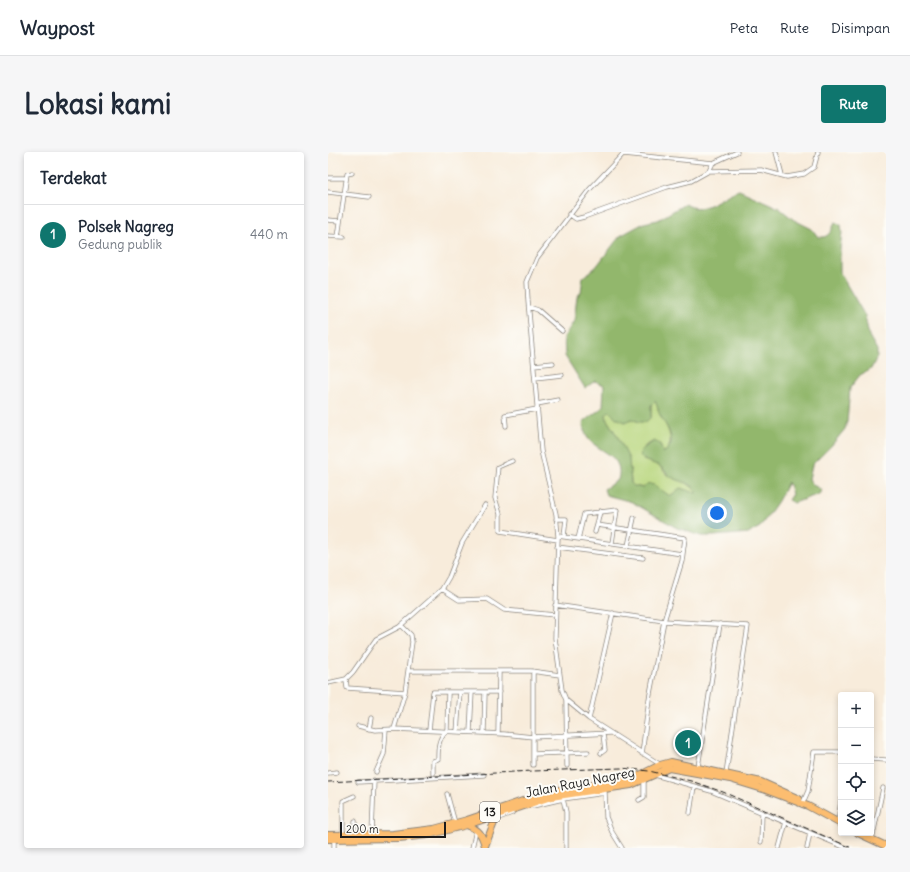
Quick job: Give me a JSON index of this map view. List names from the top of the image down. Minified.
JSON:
{"streets":{"highway":["Jalan Raya Nagreg","13"]},"crossings":[["Jalan Raya Nagreg","13"]],"scale_bar":"200 m","page":{"header":"Waypost","nav":["Peta","Rute","Disimpan"],"buttons":"Rute","title":"Lokasi kami","heading":"Terdekat","list":[{"mark":"1","name":"Polsek Nagreg","note":"Gedung publik","value":"440 m"}],"map_buttons":["+","−"],"pins":"1","scale":"200 m"}}
